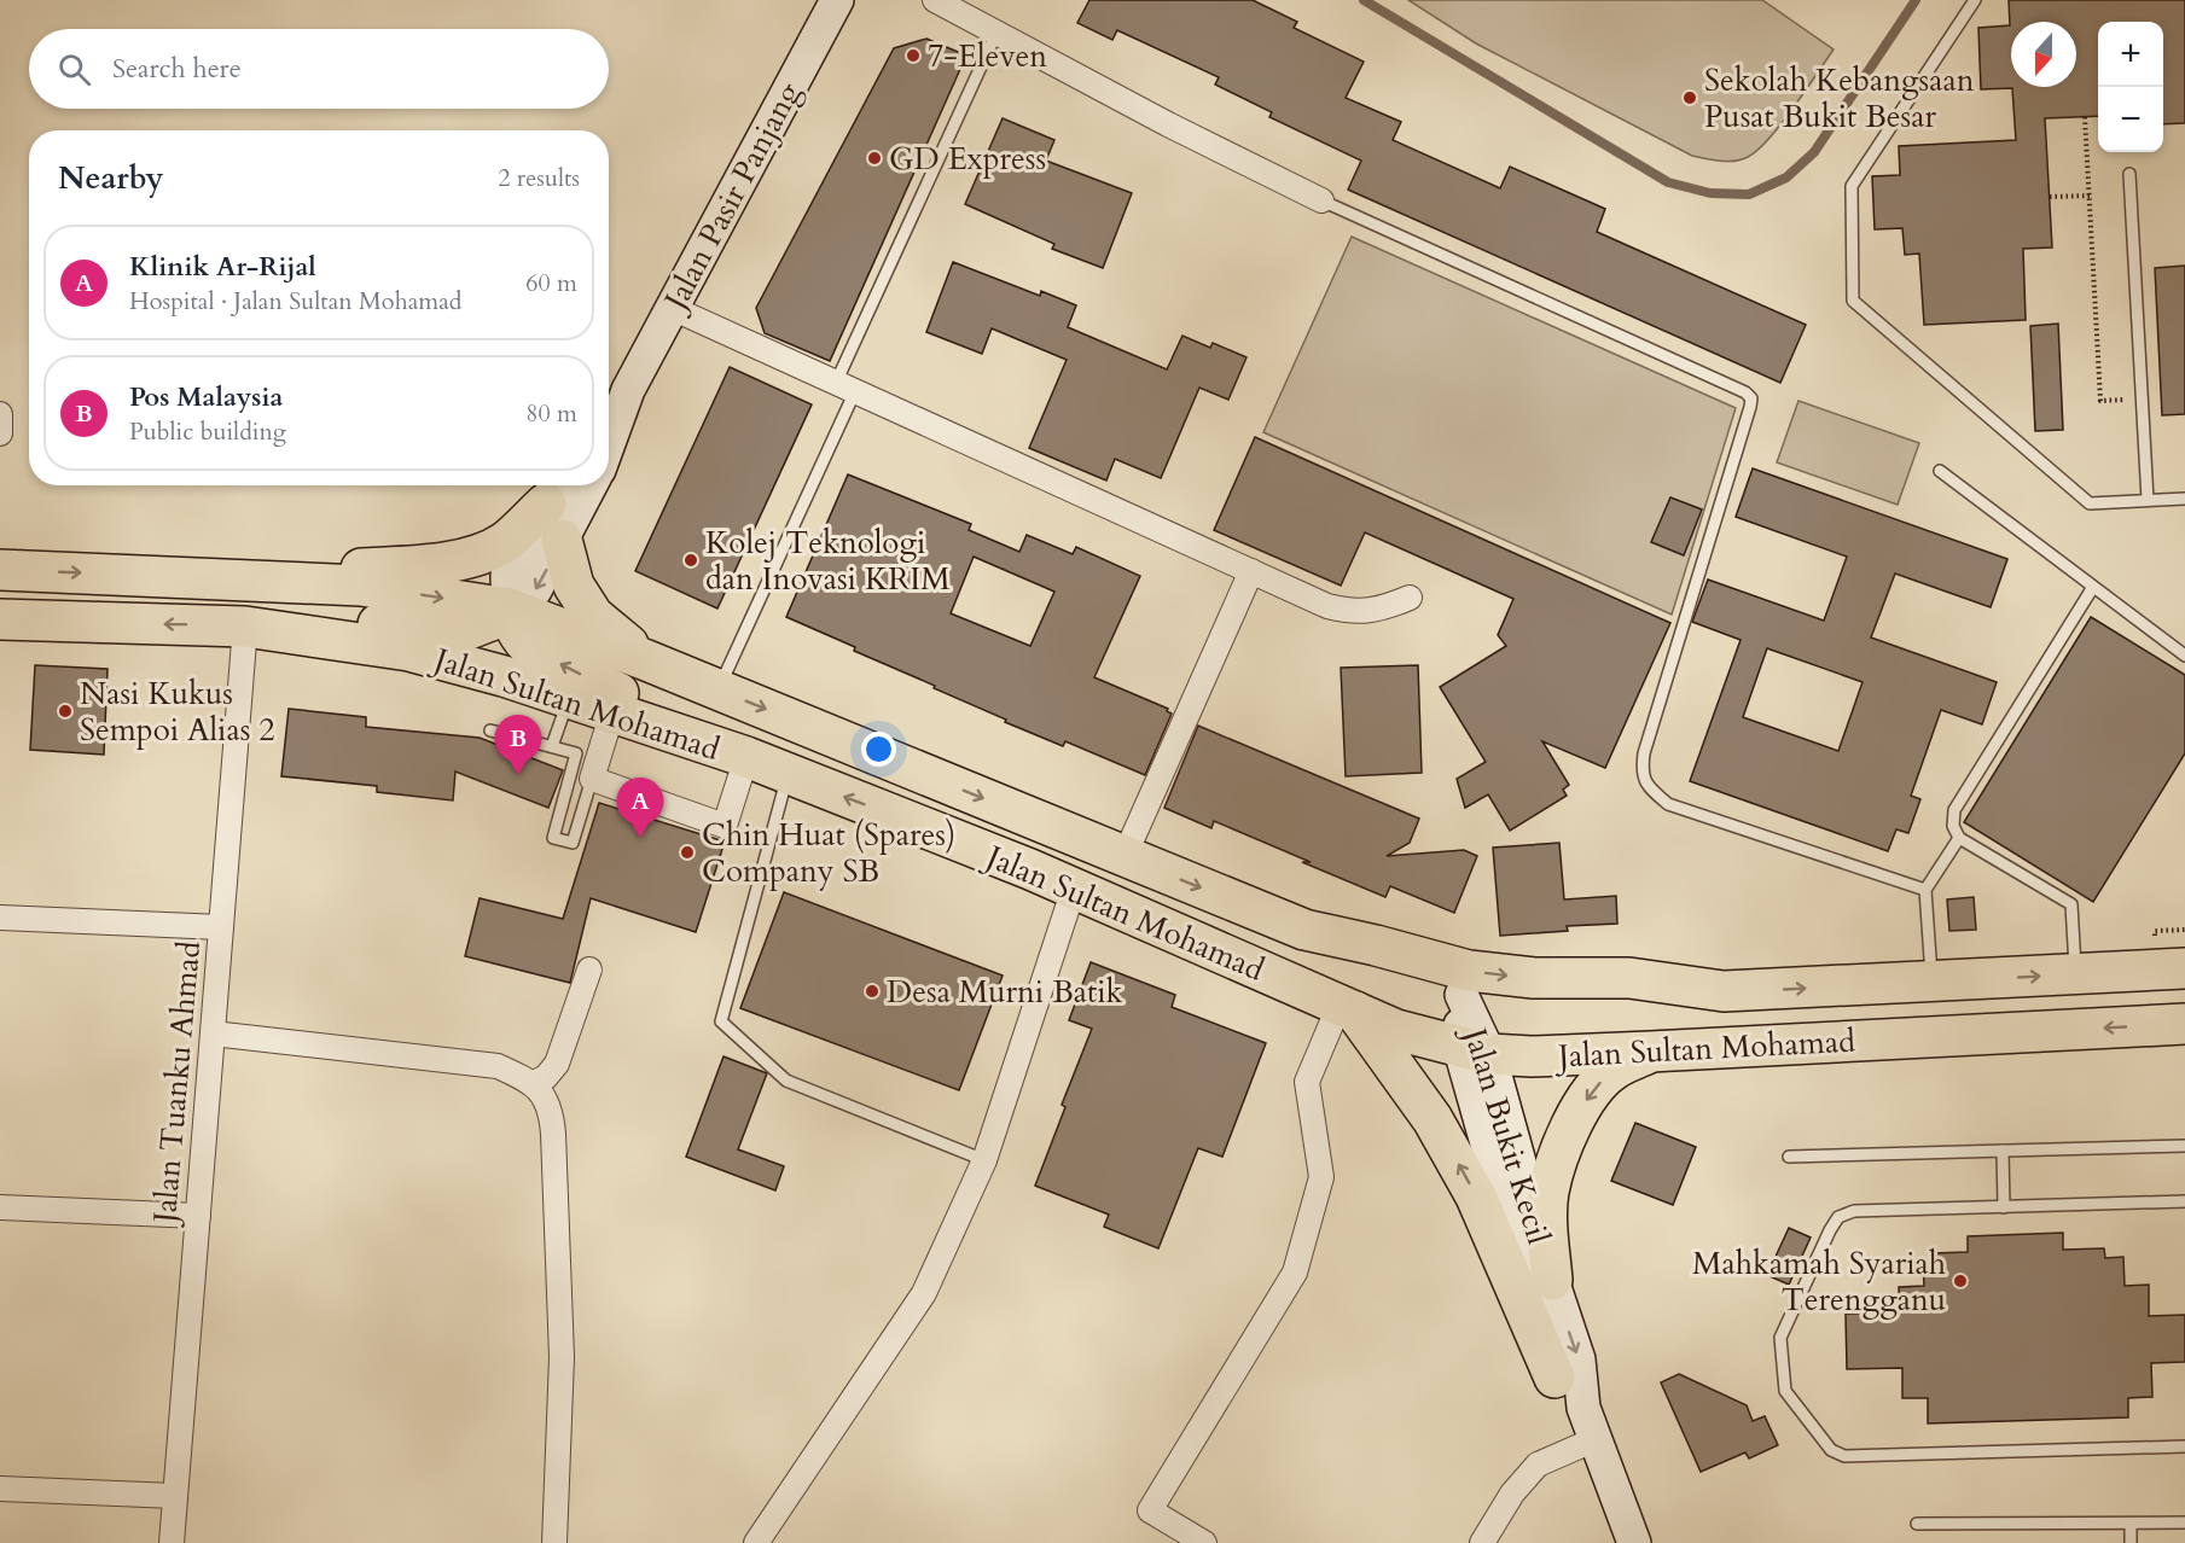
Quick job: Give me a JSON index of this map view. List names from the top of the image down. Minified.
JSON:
{"streets":{"highway":["Jalan Sultan Mohamad"],"main road":["Jalan Pasir Panjang","Jalan Bukit Kecil"],"street":["Jalan Tuanku Ahmad"]},"crossings":[["Jalan Sultan Mohamad","Jalan Tuanku Ahmad"],["Jalan Sultan Mohamad","Jalan Bukit Kecil"]],"places":["7-Eleven","Sekolah Kebangsaan Pusat Bukit Besar","GD Express","Kolej Teknologi dan Inovasi KRIM","Nasi Kukus Sempoi Alias 2","Chin Huat (Spares) Company SB","Desa Murni Batik","Mahkamah Syariah Terengganu"],"north":"bottom","page":{"map_buttons":["+","−"],"search":"Search here","heading":["Nearby","2 results"],"list":[{"mark":"A","name":"Klinik Ar-Rijal","note":"Hospital · Jalan Sultan Mohamad","value":"60 m"},{"mark":"B","name":"Pos Malaysia","note":"Public building","value":"80 m"}],"pins":["B","A"]}}
